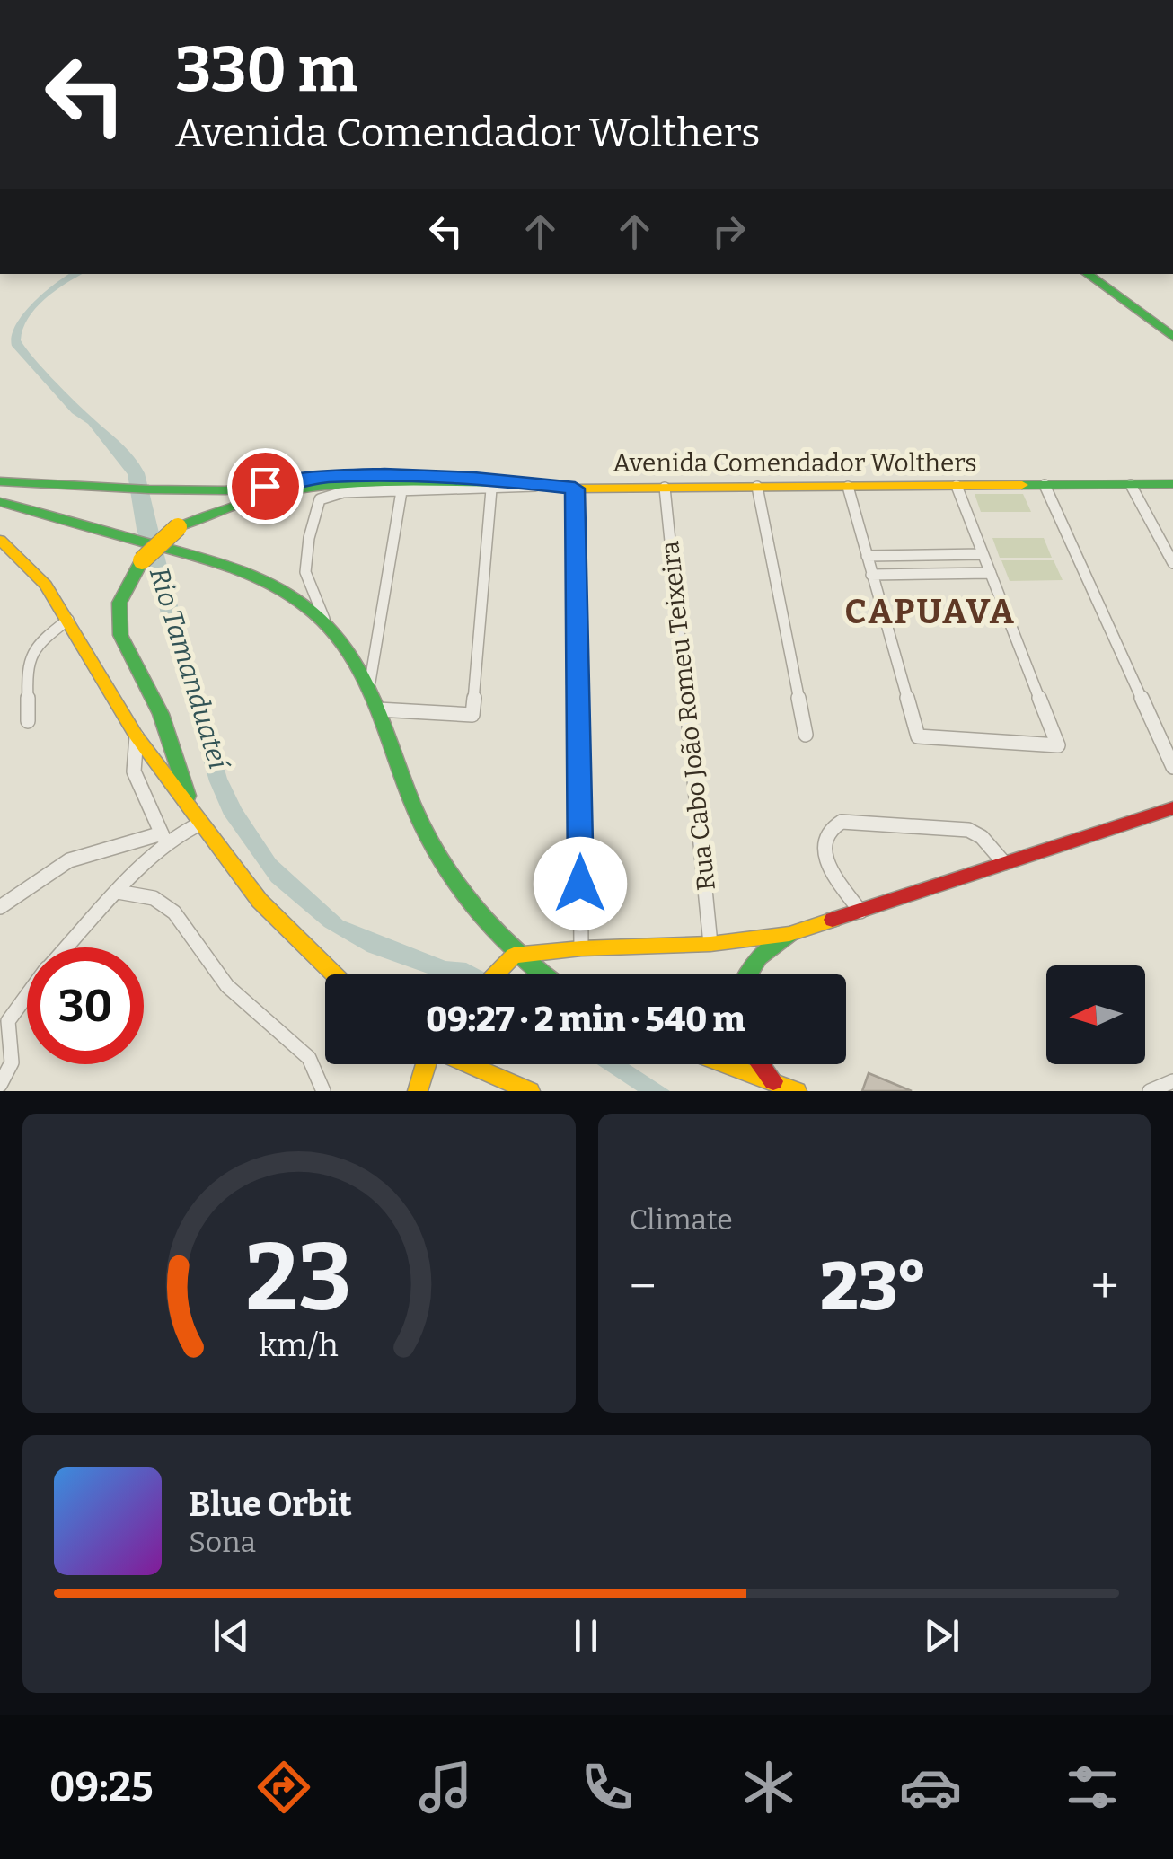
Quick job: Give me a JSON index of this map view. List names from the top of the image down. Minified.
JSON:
{"streets":{"main road":["Avenida Comendador Wolthers"],"street":["Rua Cabo João Romeu Teixeira"]},"crossings":[["Avenida Comendador Wolthers","Rua Cabo João Romeu Teixeira"]],"districts":["CAPUAVA"],"water":["Rio Tamanduateí"],"north":"left","page":{"turn":["330 m","Avenida Comendador Wolthers"],"limit":"30","trip":"09:27 · 2 min · 540 m","tile":"Climate","heat":["−","23°","+"],"song":["Blue Orbit","Sona"],"tabs":"09:25","gauge":["23","km/h"]}}
